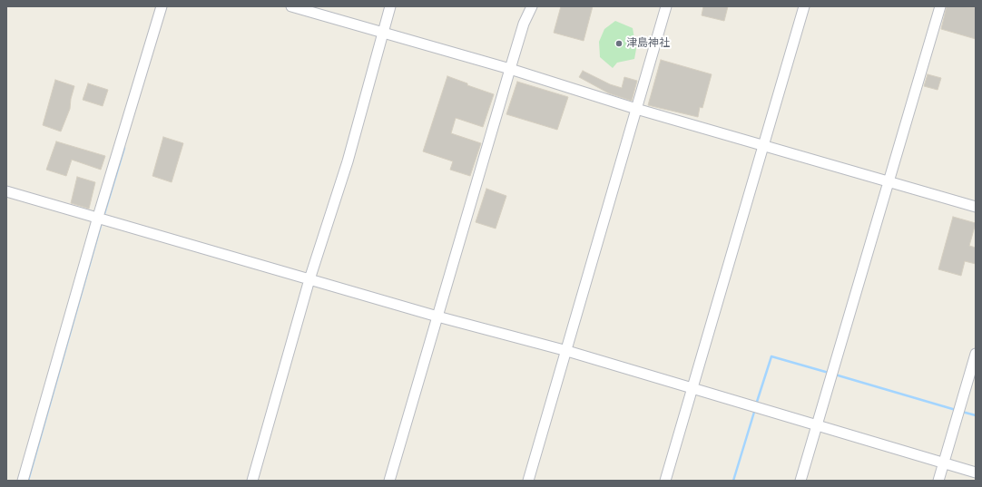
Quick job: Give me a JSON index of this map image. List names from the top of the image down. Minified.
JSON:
{"places":["津島神社"]}
